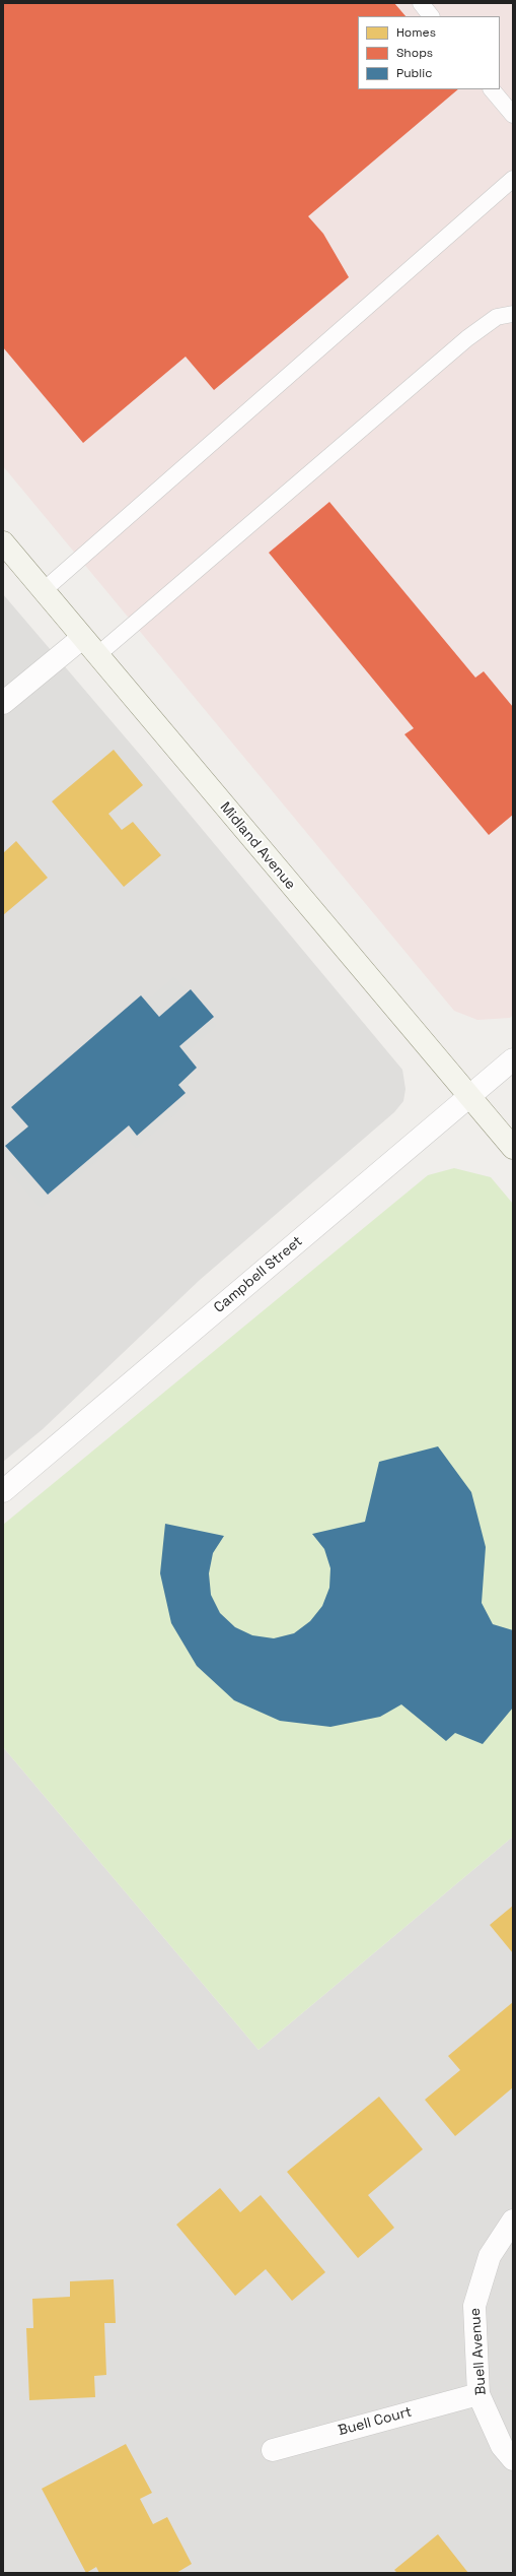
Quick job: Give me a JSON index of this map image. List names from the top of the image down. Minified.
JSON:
{"streets":{"main road":["Midland Avenue"],"street":["Campbell Street","Buell Avenue","Buell Court"]},"crossings":[["Midland Avenue","Campbell Street"],["Buell Avenue","Buell Court"]],"legend":["Homes","Shops","Public"]}
